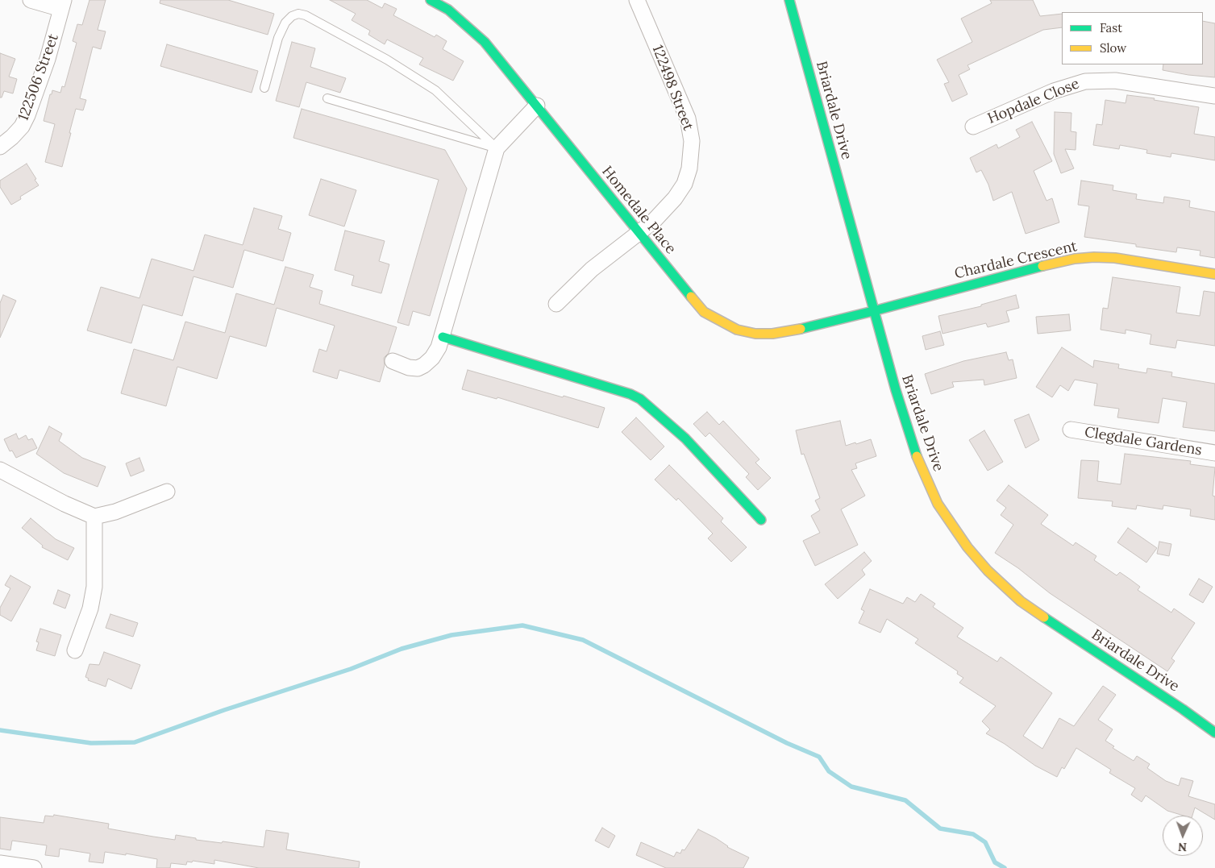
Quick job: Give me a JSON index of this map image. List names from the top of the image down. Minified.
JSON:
{"streets":{"street":["122506 Street","122498 Street","Hopdale Close","Briardale Drive","Homedale Place","Chardale Crescent","Clegdale Gardens"]},"crossings":[["122498 Street","Homedale Place"],["Briardale Drive","Homedale Place"],["Briardale Drive","Chardale Crescent"],["Homedale Place","Chardale Crescent"]],"legend":["Fast","Slow"],"north":"bottom"}
